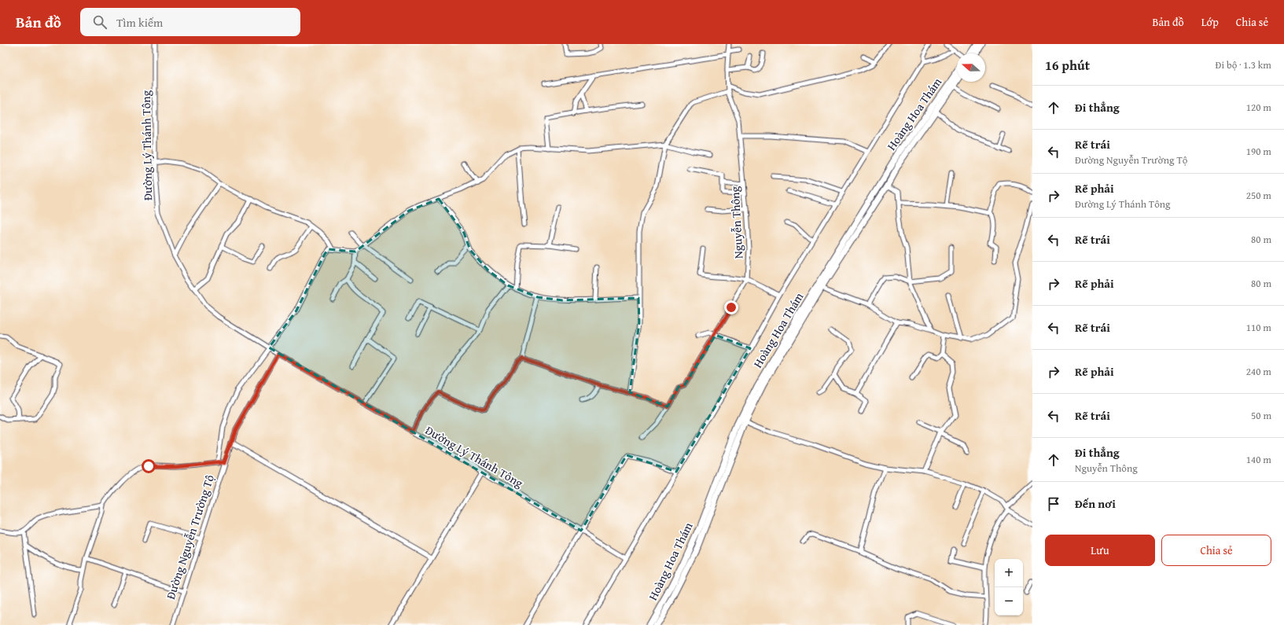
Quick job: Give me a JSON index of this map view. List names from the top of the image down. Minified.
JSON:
{"streets":{"main road":["Hoàng Hoa Thám"],"street":["Đường Lý Thánh Tông","Nguyễn Thông","Đường Nguyễn Trường Tộ"]},"crossings":[["Đường Lý Thánh Tông","Đường Nguyễn Trường Tộ"]],"north":"left","page":{"header":"Bản đồ","search":"Tìm kiếm","nav":["Bản đồ","Lớp","Chia sẻ"],"heading":["16 phút","Đi bộ · 1.3 km"],"list":[["Đi thẳng","120 m"],["Rẽ trái","Đường Nguyễn Trường Tộ","190 m"],["Rẽ phải","Đường Lý Thánh Tông","250 m"],["Rẽ trái","80 m"],["Rẽ phải","80 m"],["Rẽ trái","110 m"],["Rẽ phải","240 m"],["Rẽ trái","50 m"],["Đi thẳng","Nguyễn Thông","140 m"],"Đến nơi"],"buttons":["Lưu","Chia sẻ"],"map_buttons":["+","−"]}}
